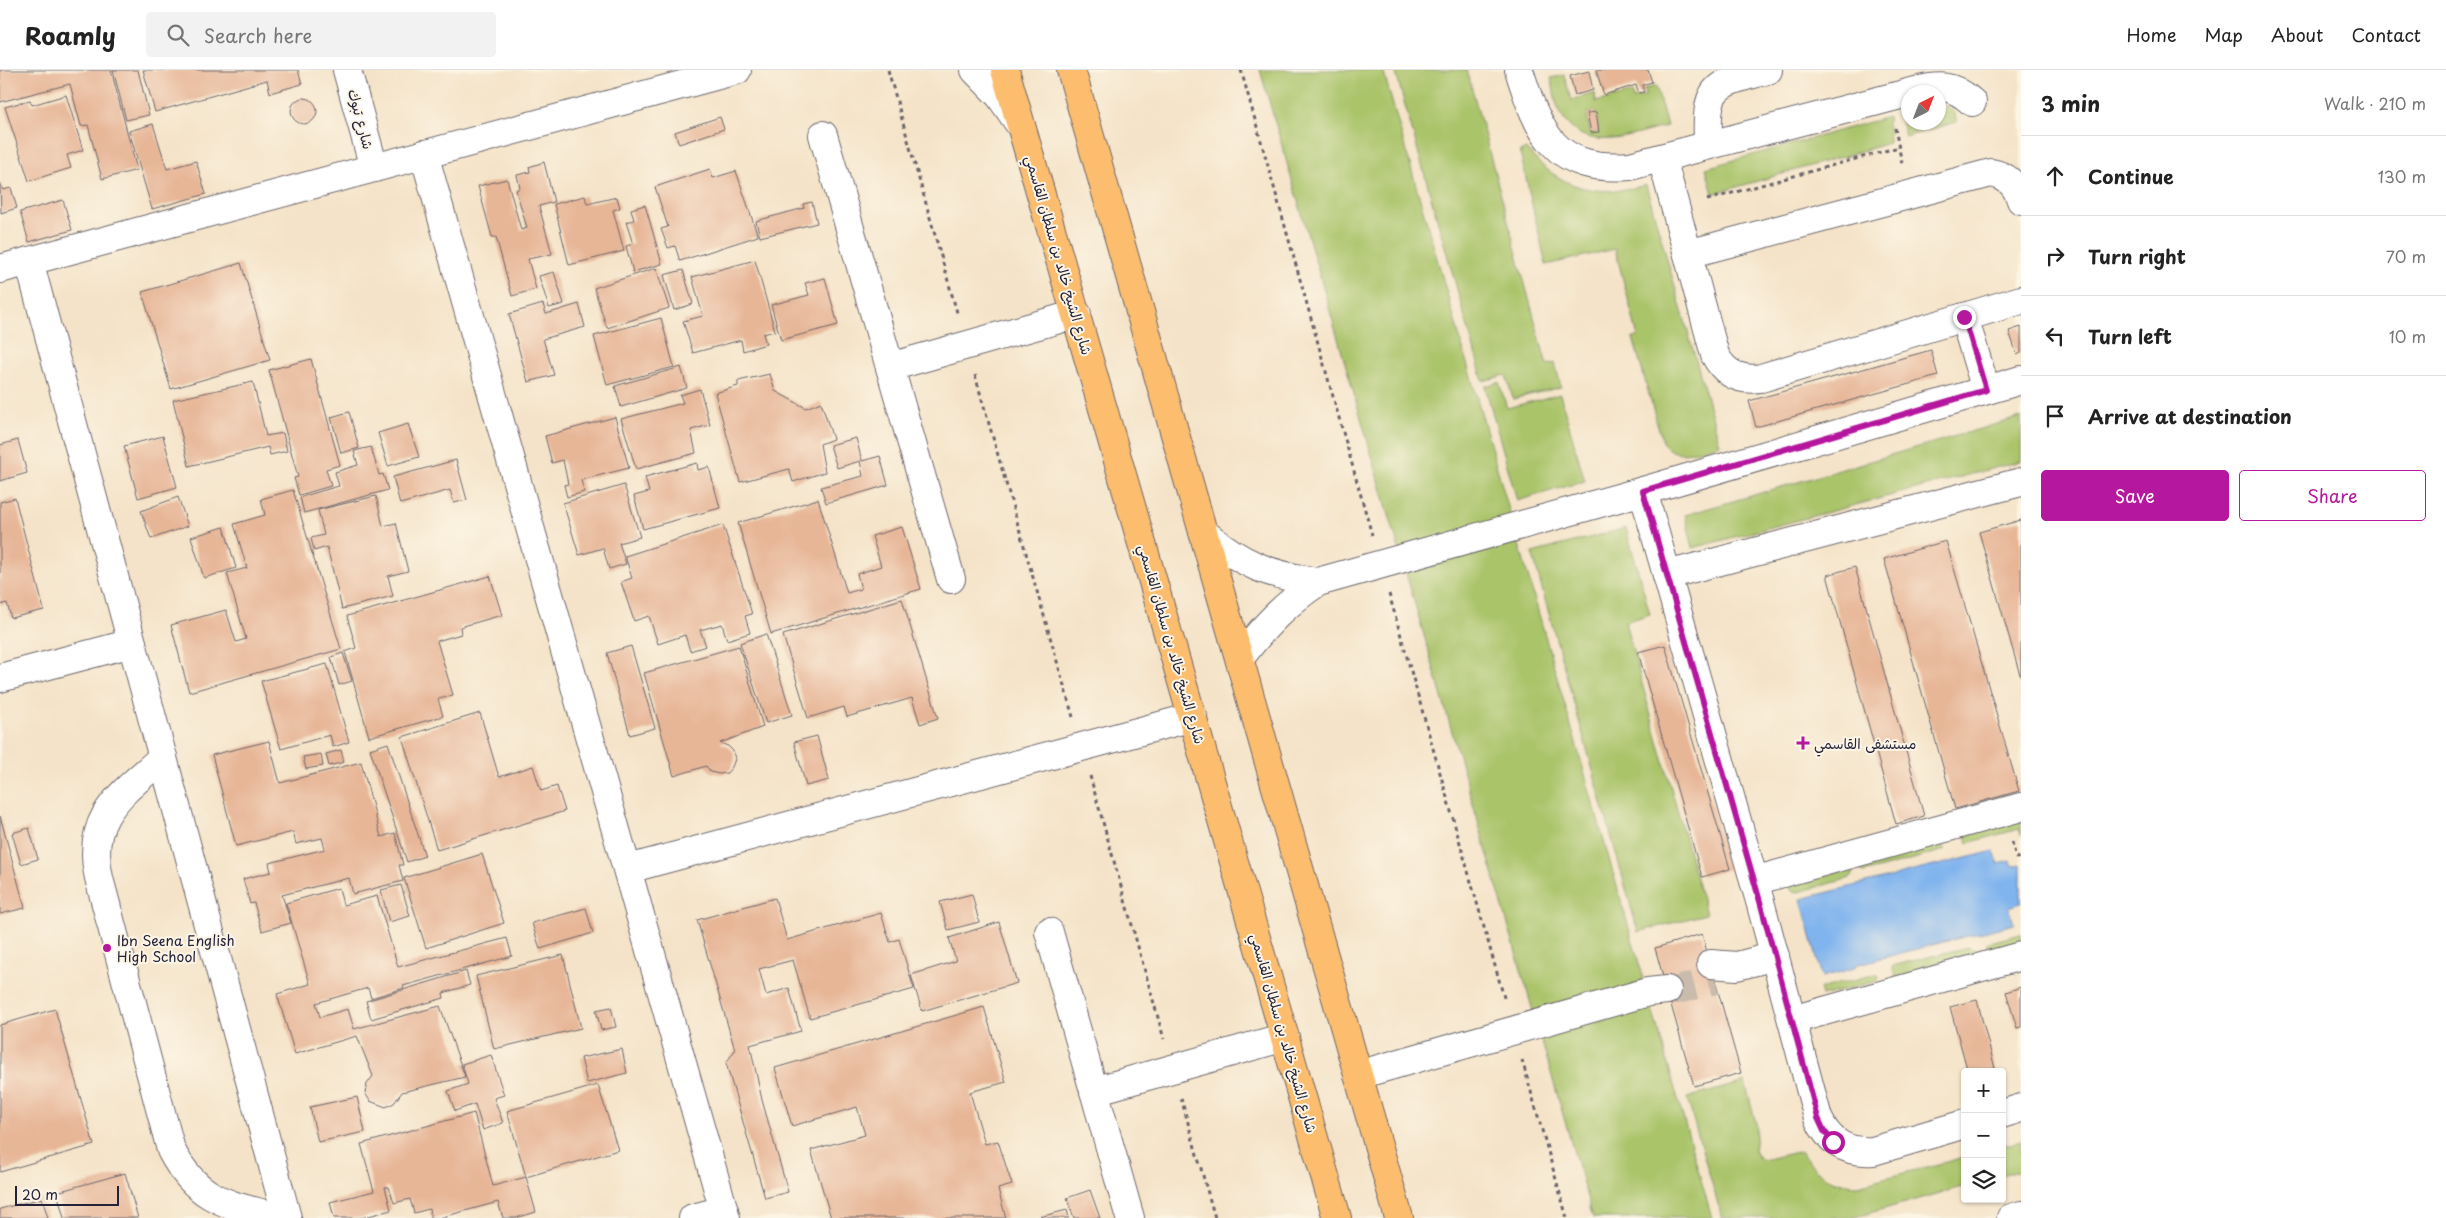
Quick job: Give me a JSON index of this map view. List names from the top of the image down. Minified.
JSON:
{"streets":{"main road":["شارع الشيخ خالد بن سلطان القاسمي"],"street":["شارع تبوك"]},"places":{"health":["مستشفى القاسمي"],"other":["Ibn Seena English High School"]},"scale_bar":"20 m","north":"top right","page":{"header":"Roamly","search":"Search here","nav":["Home","Map","About","Contact"],"heading":["3 min","Walk · 210 m"],"list":[["Continue","130 m"],["Turn right","70 m"],["Turn left","10 m"],"Arrive at destination"],"buttons":["Save","Share"],"map_buttons":["+","−"],"scale":"20 m"}}
